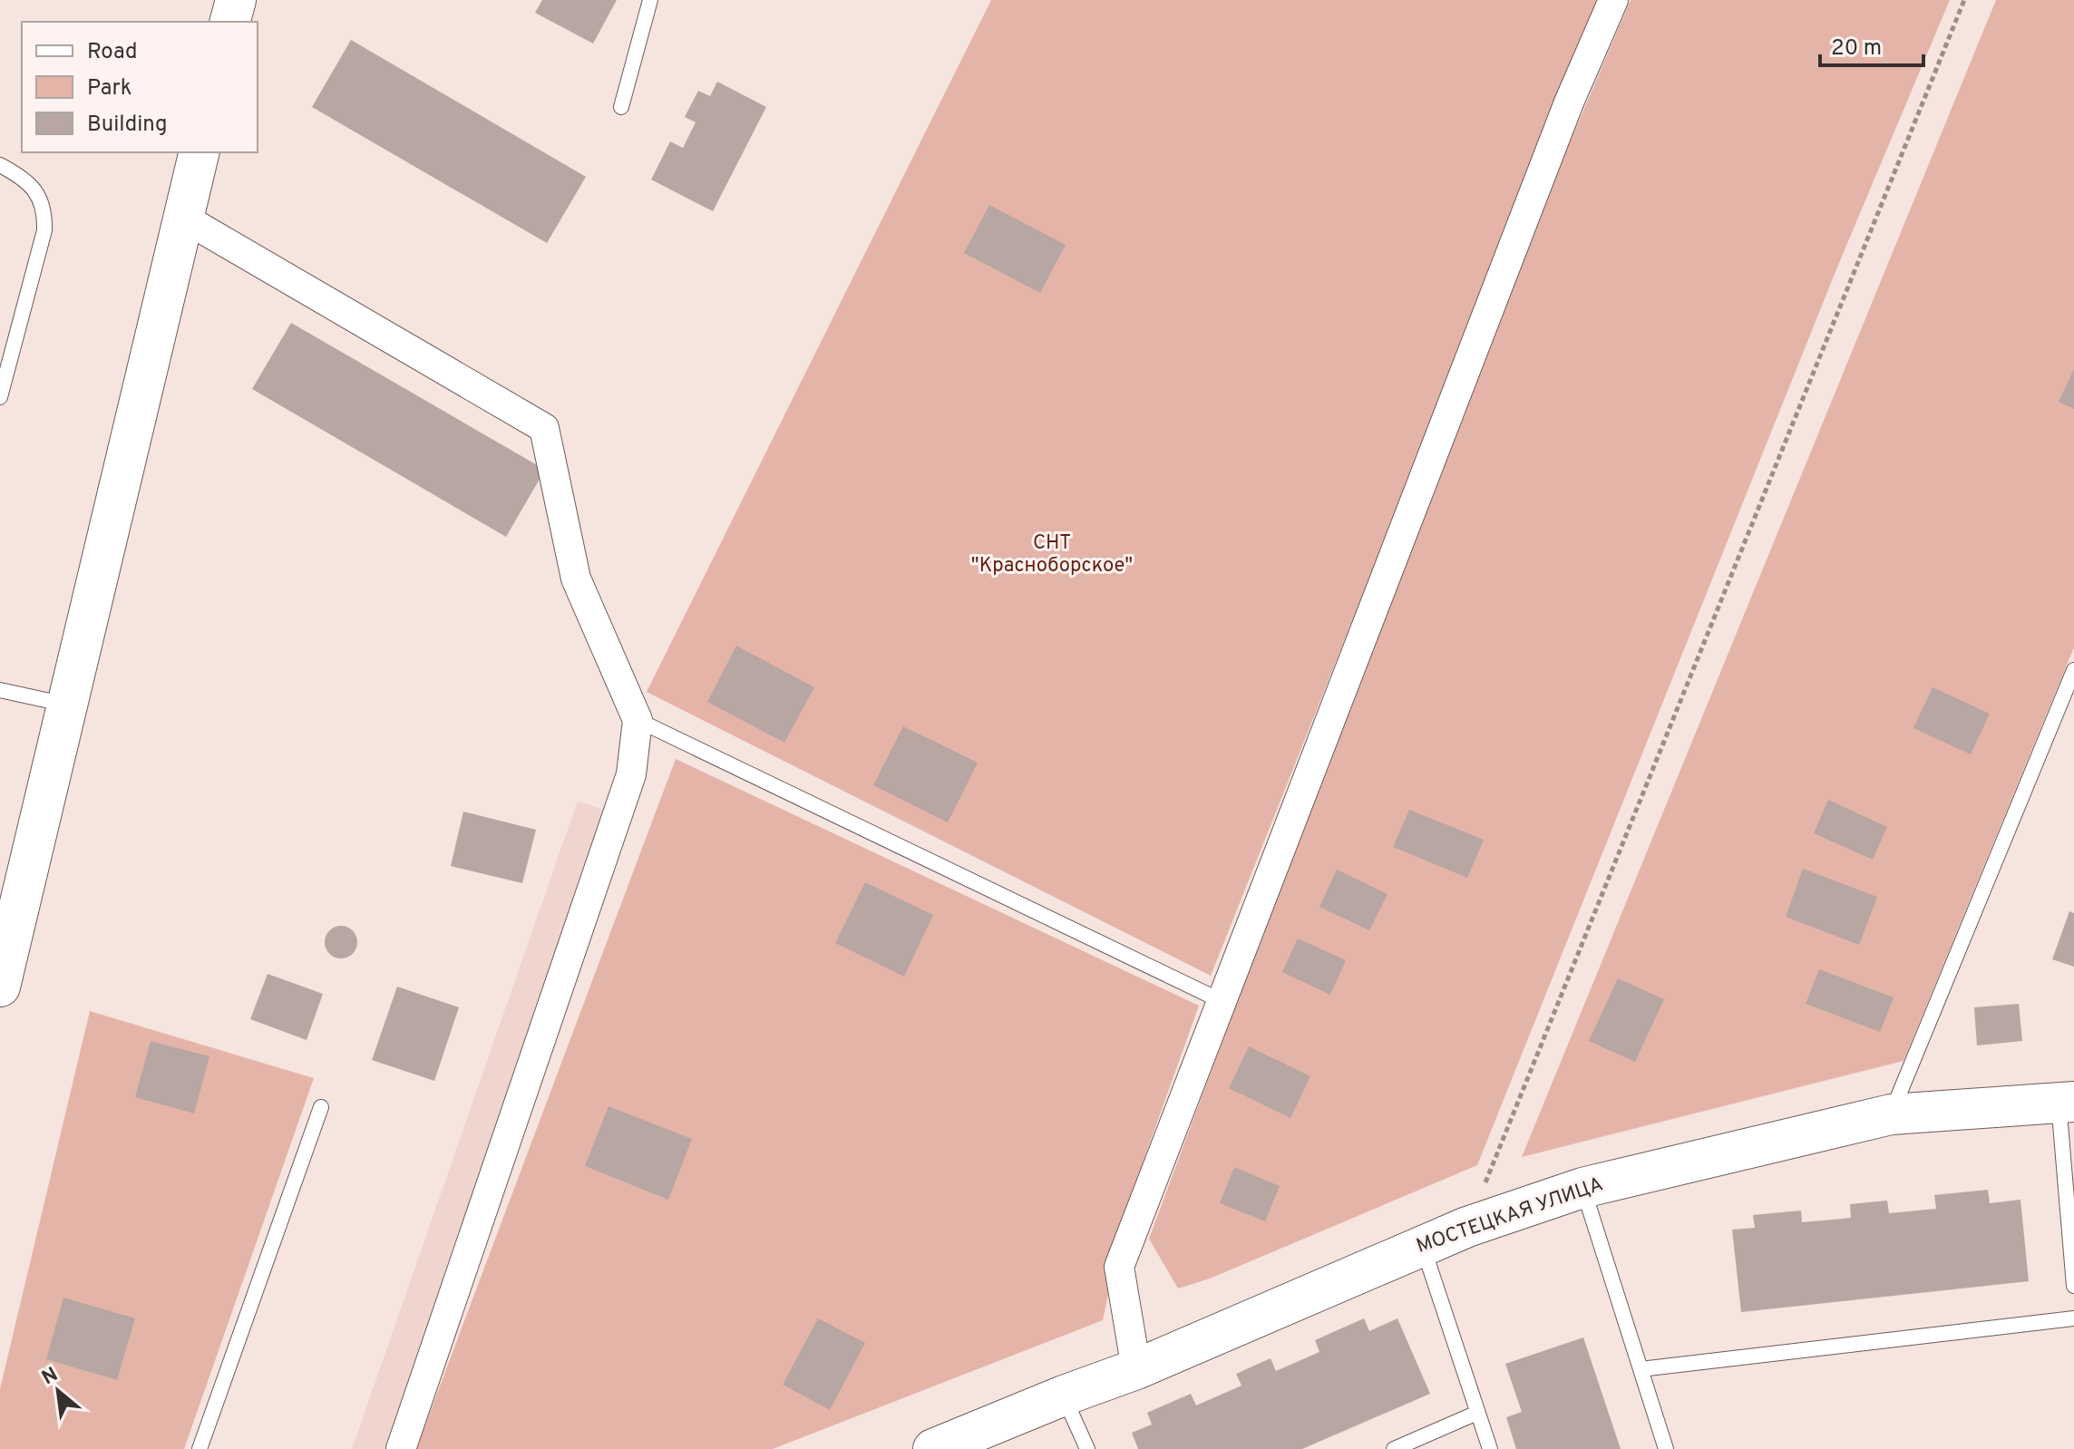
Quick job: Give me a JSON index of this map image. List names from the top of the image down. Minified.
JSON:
{"streets":{"street":["МОСТЕЦКАЯ УЛИЦА"]},"parks":["СНТ \"Красноборское\""],"legend":["Road","Park","Building"],"scale_bar":"20 m","north":"top left"}
